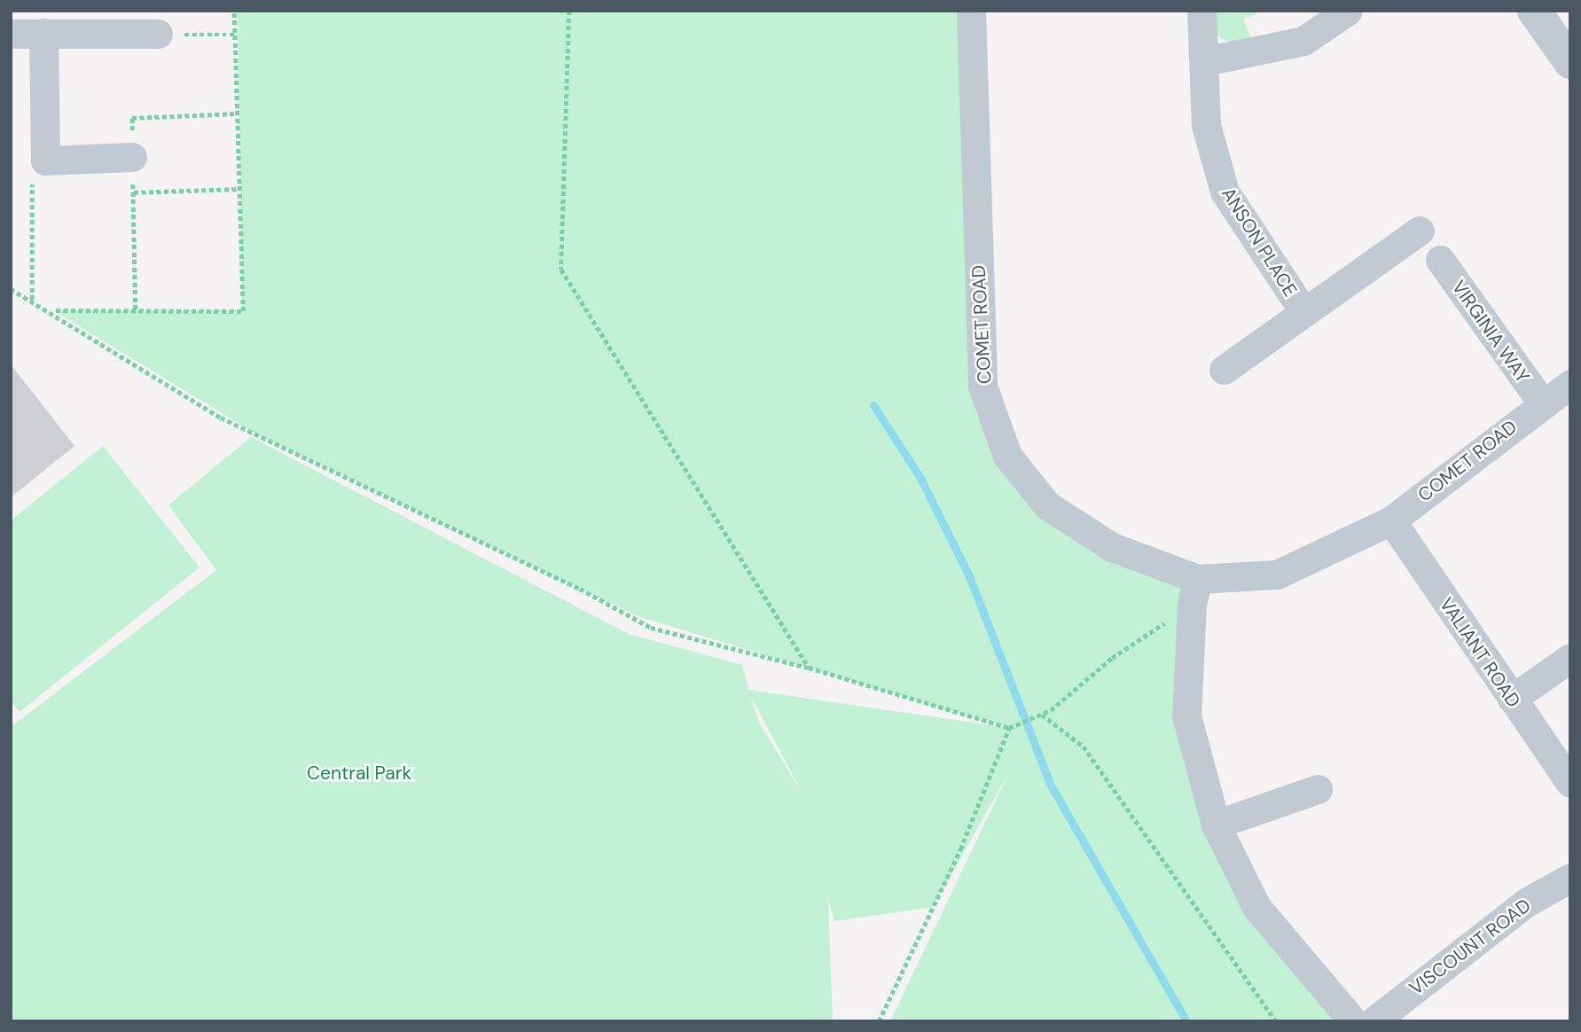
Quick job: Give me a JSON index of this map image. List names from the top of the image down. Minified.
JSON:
{"streets":{"street":["ANSON PLACE","COMET ROAD","VIRGINIA WAY","VALIANT ROAD","VISCOUNT ROAD"]},"crossings":[["COMET ROAD","VIRGINIA WAY"],["COMET ROAD","VALIANT ROAD"]],"parks":["Central Park"]}
